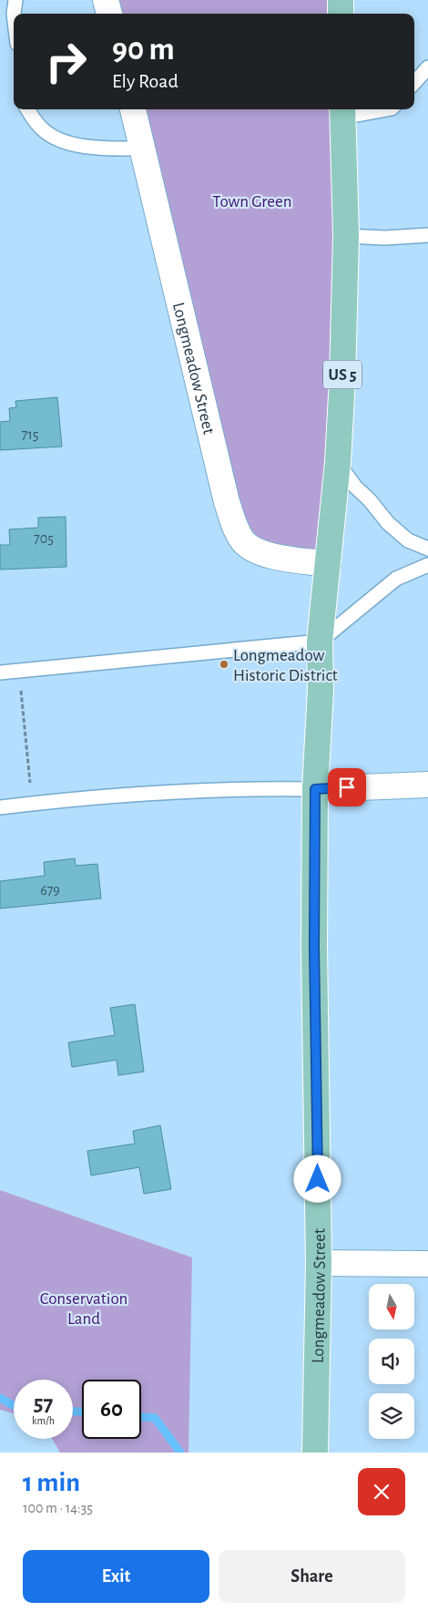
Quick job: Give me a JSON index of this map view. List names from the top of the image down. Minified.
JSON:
{"streets":{"main road":["Longmeadow Street","US 5"]},"parks":["Town Green","Conservation Land"],"places":["Longmeadow Historic District"],"house_numbers":["715","705","679"],"north":"bottom","page":{"turn":["90 m","Ely Road"],"speed":"57 km/h","limit":"60","heading":["1 min","100 m · 14:35"],"buttons":["Exit","Share"]}}
